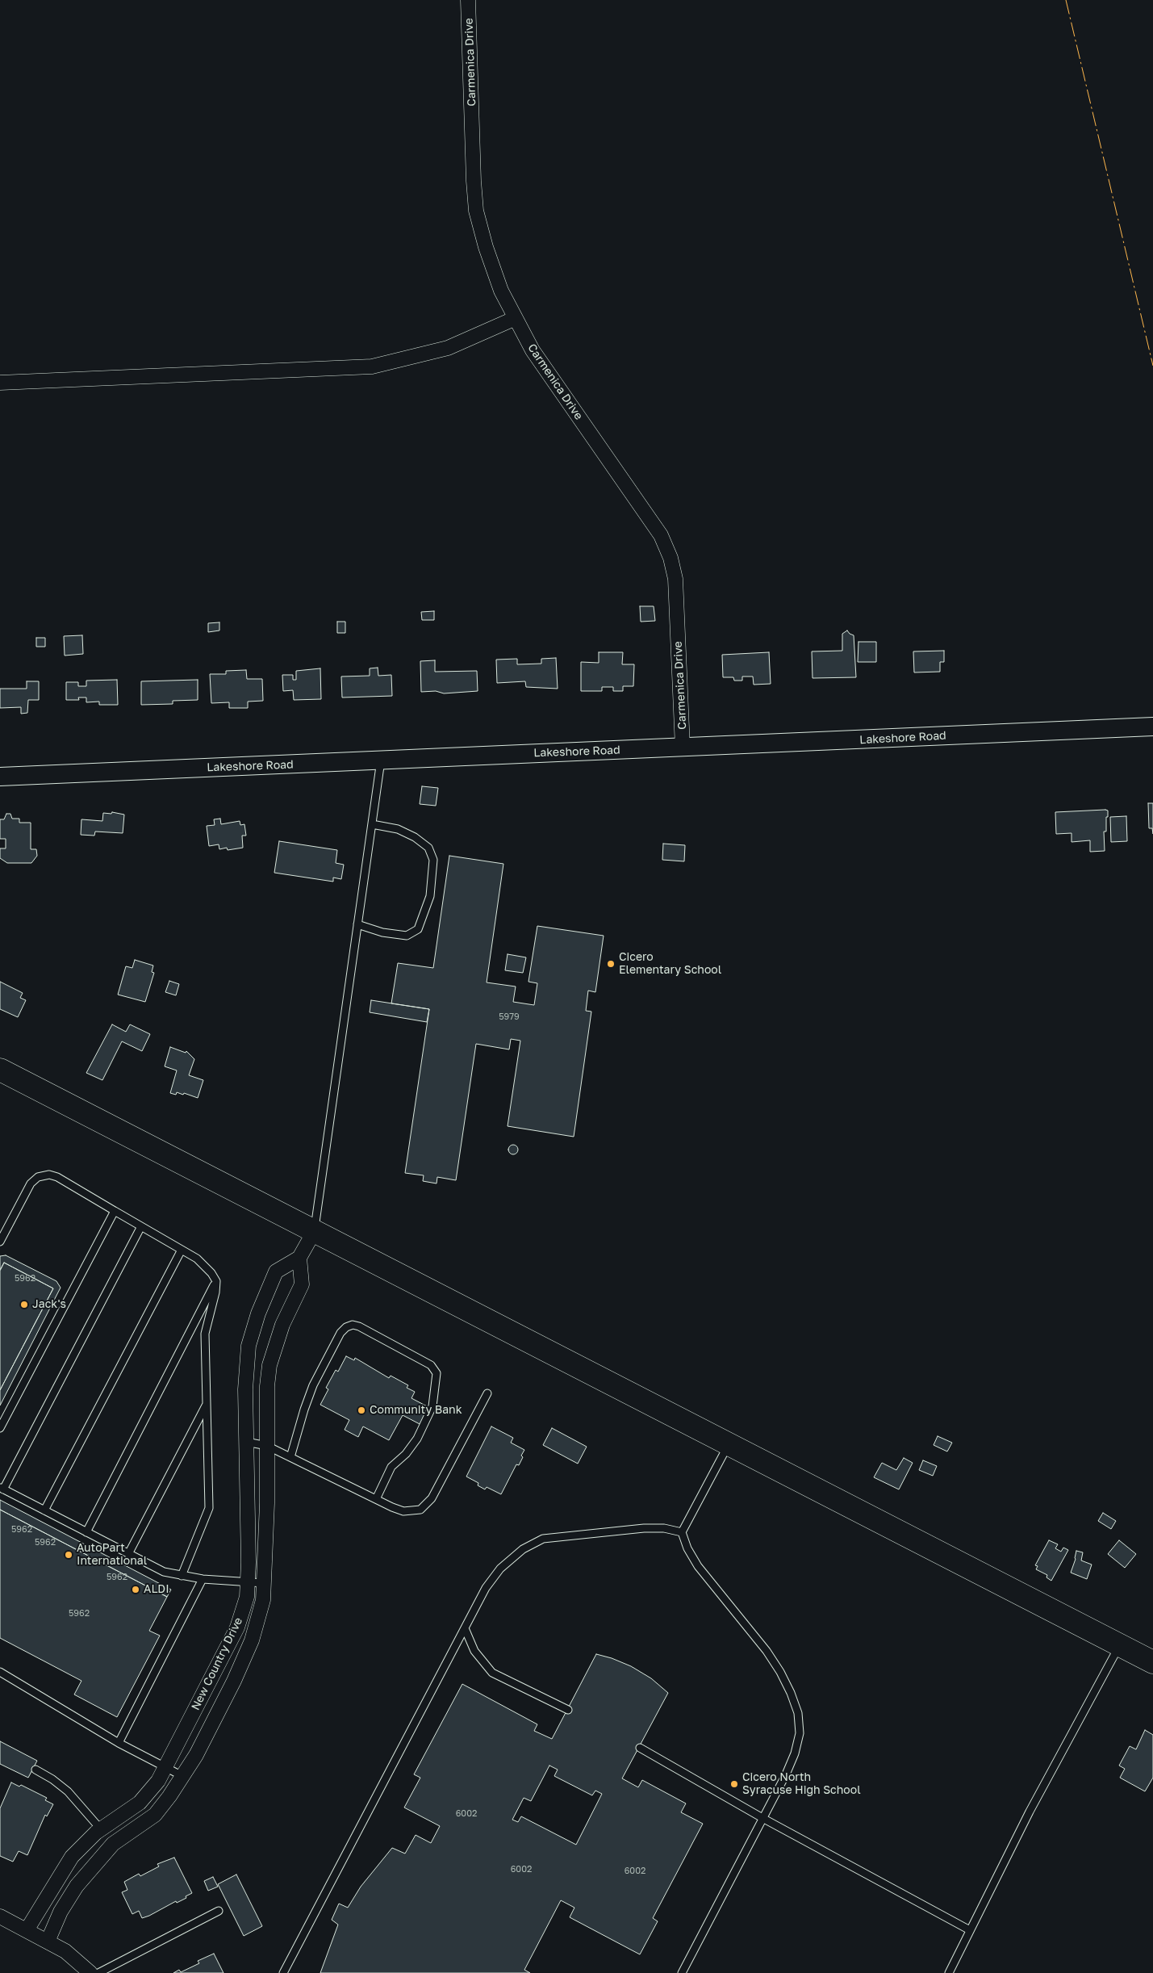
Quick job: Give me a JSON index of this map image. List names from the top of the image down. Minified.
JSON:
{"streets":{"street":["Carmenica Drive","Lakeshore Road","New Country Drive"]},"crossings":[["Carmenica Drive","Lakeshore Road"]],"places":["Cicero Elementary School","Jack's","Community Bank","AutoPart International","ALDI","Cicero North Syracuse High School"],"house_numbers":["5979","5962","5962","5962","5962","5962","6002","6002","6002"]}
